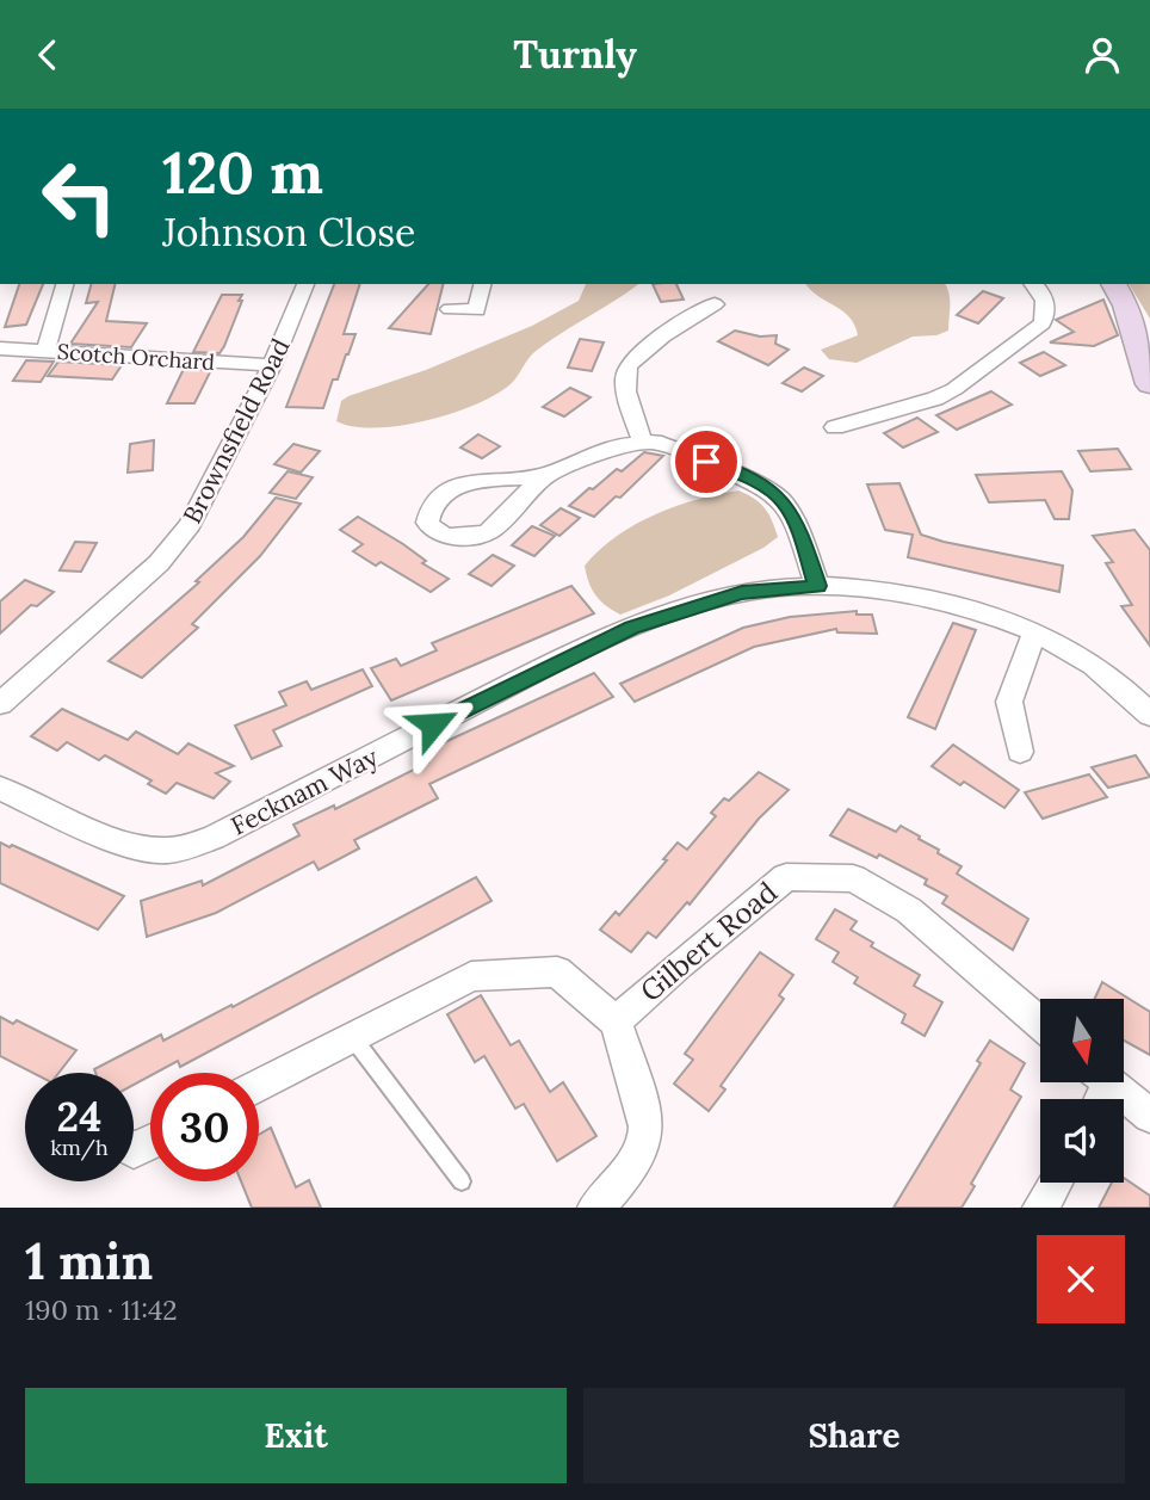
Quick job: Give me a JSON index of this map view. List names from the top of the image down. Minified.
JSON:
{"streets":{"street":["Scotch Orchard","Brownsfield Road","Fecknam Way","Gilbert Road"]},"crossings":[["Scotch Orchard","Brownsfield Road"]],"north":"bottom","page":{"header":"Turnly","turn":["120 m","Johnson Close"],"speed":"24 km/h","limit":"30","heading":["1 min","190 m · 11:42"],"buttons":["Exit","Share"]}}
